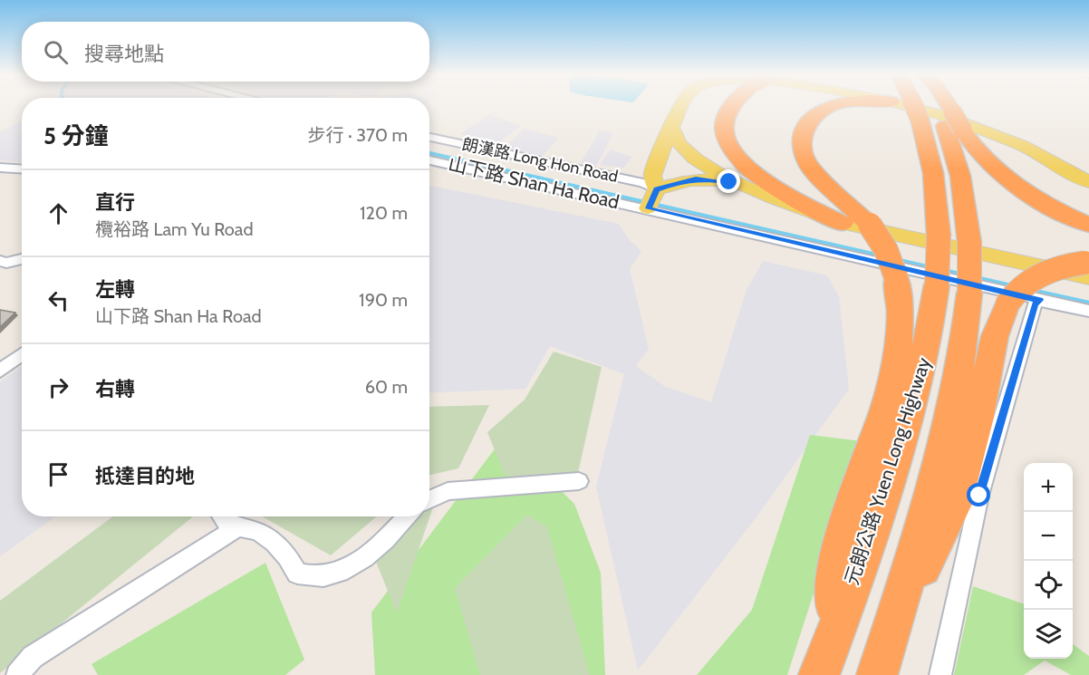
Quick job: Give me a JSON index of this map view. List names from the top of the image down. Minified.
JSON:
{"streets":{"highway":["元朗公路 Yuen Long Highway"],"street":["朗漢路 Long Hon Road","山下路 Shan Ha Road"]},"crossings":[["朗漢路 Long Hon Road","山下路 Shan Ha Road"]],"page":{"search":"搜尋地點","heading":["5 分鐘","步行 · 370 m"],"list":[["直行","欖裕路 Lam Yu Road","120 m"],["左轉","山下路 Shan Ha Road","190 m"],["右轉","60 m"],"抵達目的地"],"map_buttons":["+","−"]}}
